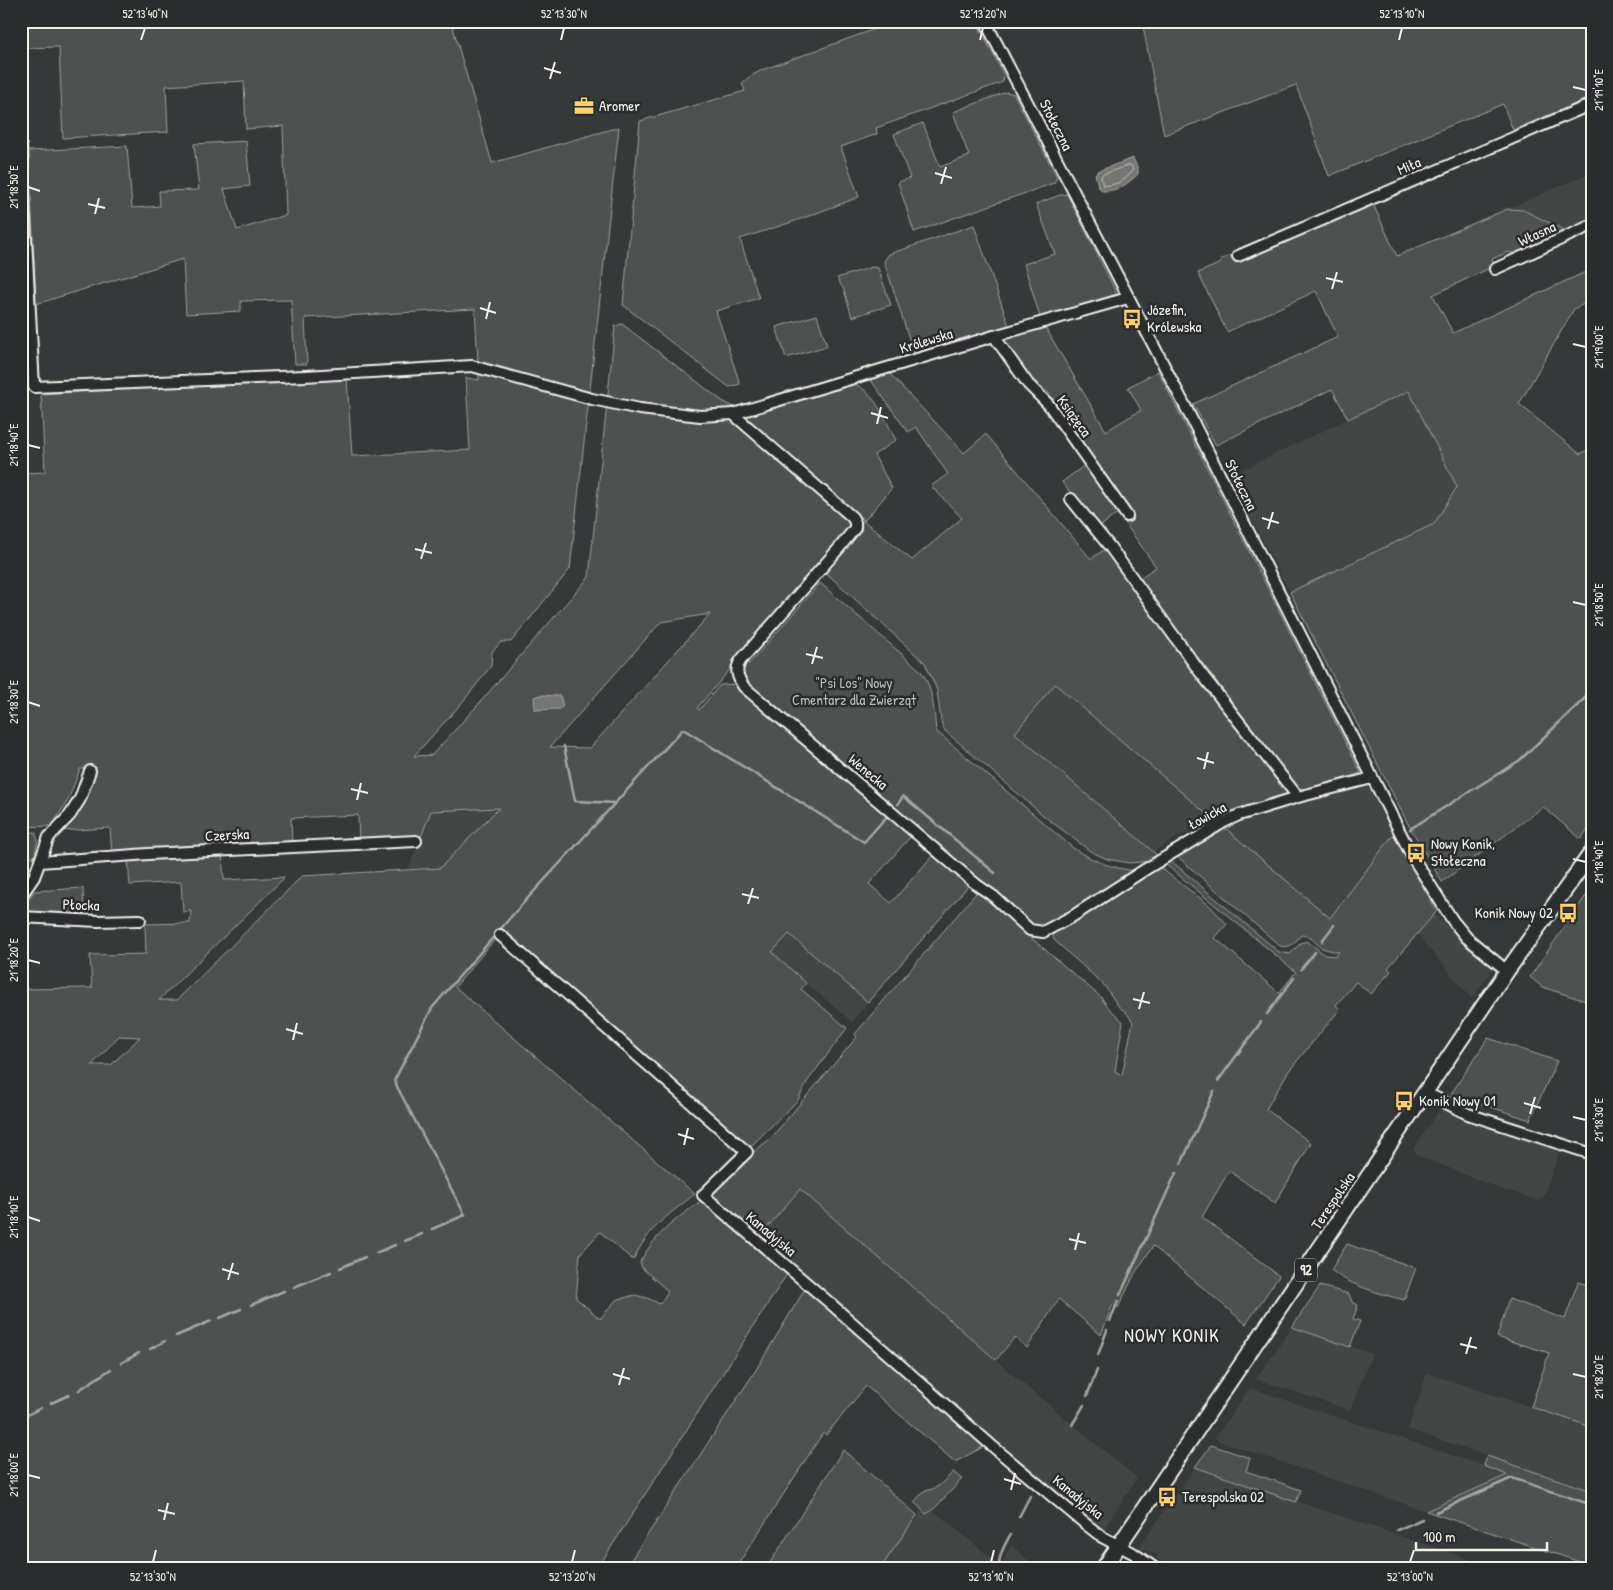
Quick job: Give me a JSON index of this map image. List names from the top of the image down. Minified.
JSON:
{"streets":{"main road":["Terespolska","92"],"street":["Stołeczna","Miła","Własna","Królewska","Książęca","Wenecka","Łowicka","Czerska","Płocka","Kanadyjska"]},"crossings":[["Stołeczna","Królewska"],["Stołeczna","Łowicka"],["Stołeczna","Terespolska"],["Królewska","Książęca"],["Królewska","Wenecka"],["Wenecka","Łowicka"],["Terespolska","Kanadyjska"]],"districts":["NOWY KONIK"],"parks":["\"Psi Los\" Nowy Cmentarz dla Zwierząt"],"places":{"office":["Aromer"],"bus stop":["Józefin, Królewska","Nowy Konik, Stołeczna","Konik Nowy 02","Konik Nowy 01","Terespolska 02"]},"scale_bar":"100 m","coordinates":["52°13'40\"N","52°13'30\"N","52°13'20\"N","52°13'10\"N","21°19'10\"E","21°18'50\"E","21°19'00\"E","21°18'40\"E","21°18'30\"E","21°18'20\"E","21°18'10\"E","21°18'00\"E","52°13'00\"N"]}
